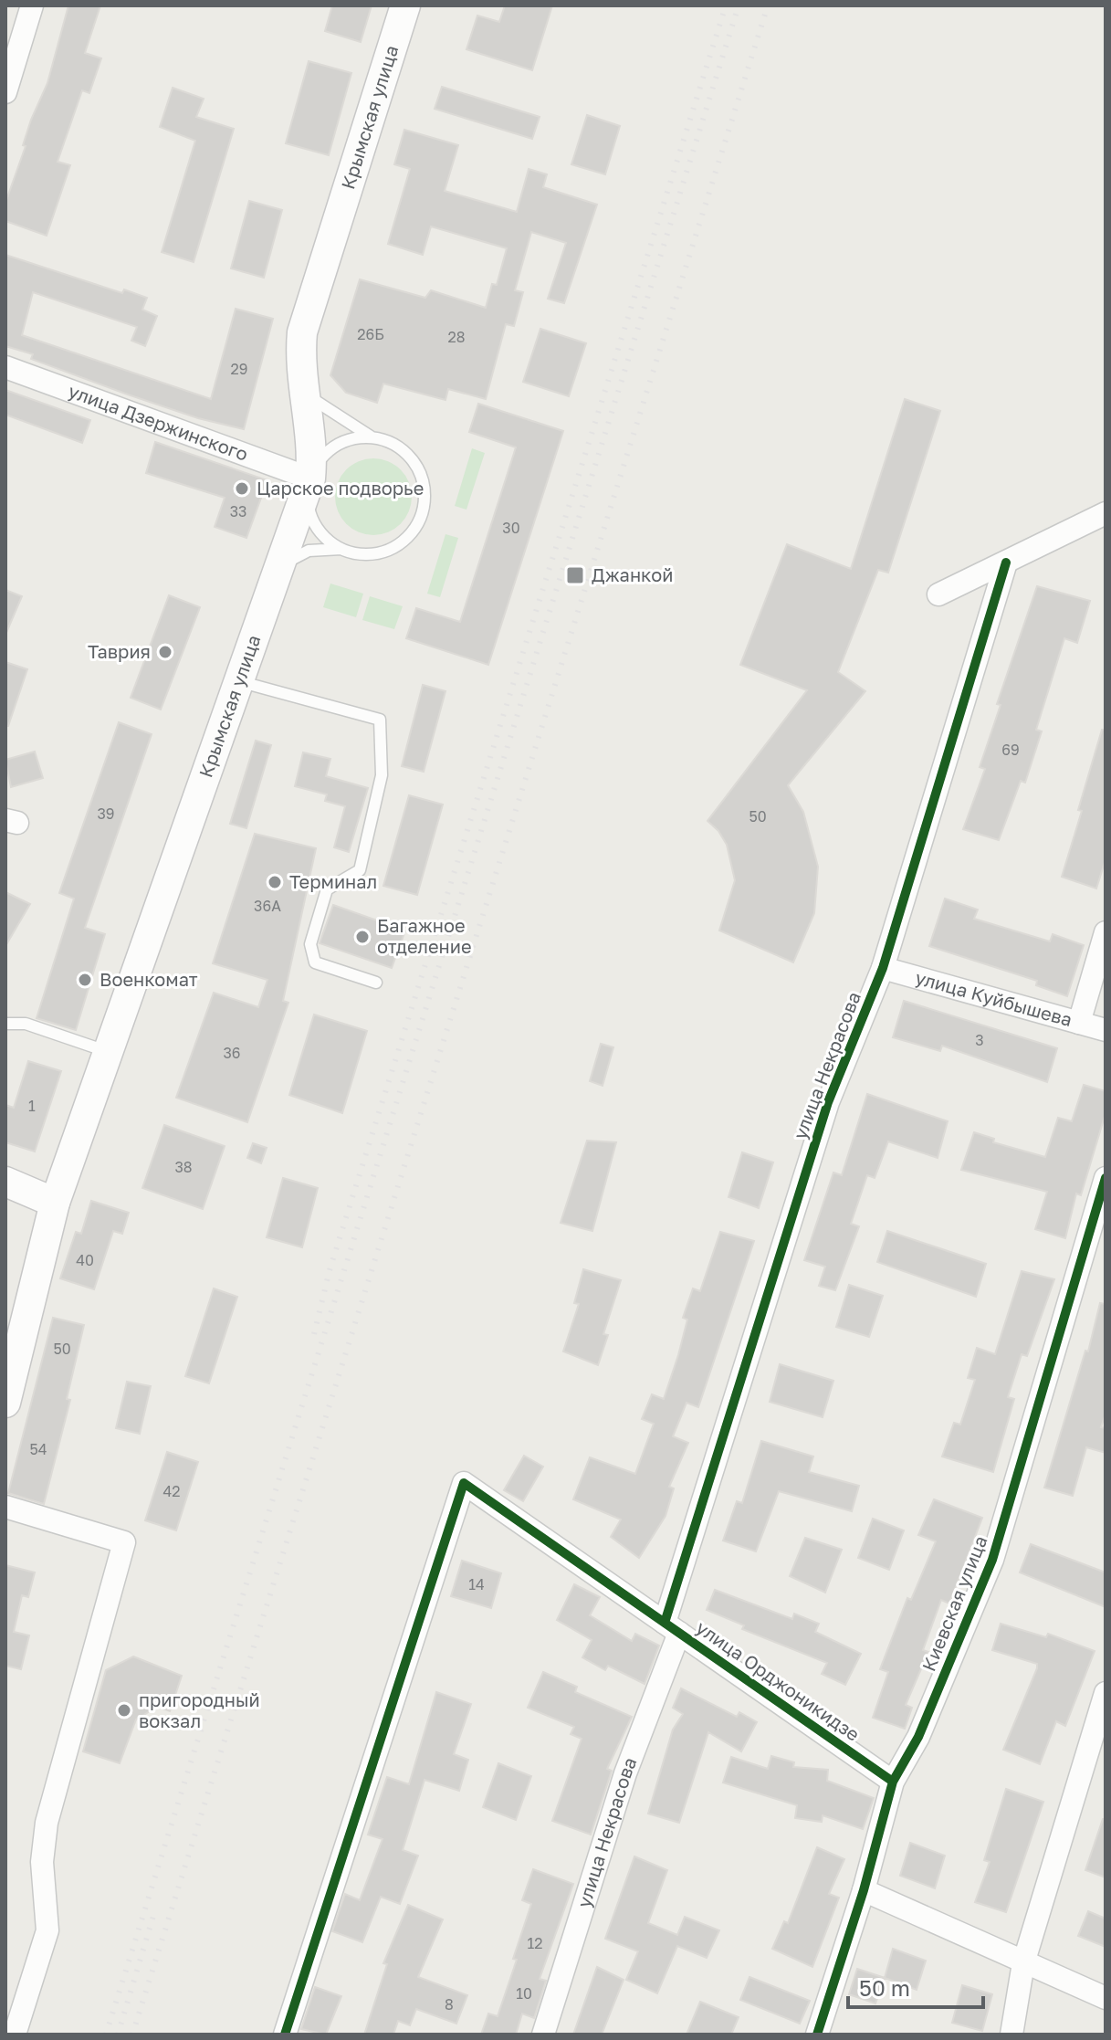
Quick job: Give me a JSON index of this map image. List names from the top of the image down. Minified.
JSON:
{"streets":{"main road":["Крымская улица"],"street":["улица Дзержинского","улица Куйбышева","улица Некрасова","Киевская улица","улица Орджоникидзе"]},"crossings":[["Крымская улица","улица Дзержинского"],["улица Куйбышева","улица Некрасова"],["улица Некрасова","улица Орджоникидзе"],["Киевская улица","улица Орджоникидзе"]],"places":{"other":["Царское подворье","Таврия","Терминал","Багажное отделение","Военкомат","пригородный вокзал"],"transit":["Джанкой"]},"house_numbers":["26Б","28","29","33","30","69","39","50","36А","3","36","1","38","40","50","54","42","14","12","10","8"],"scale_bar":"50 m"}
